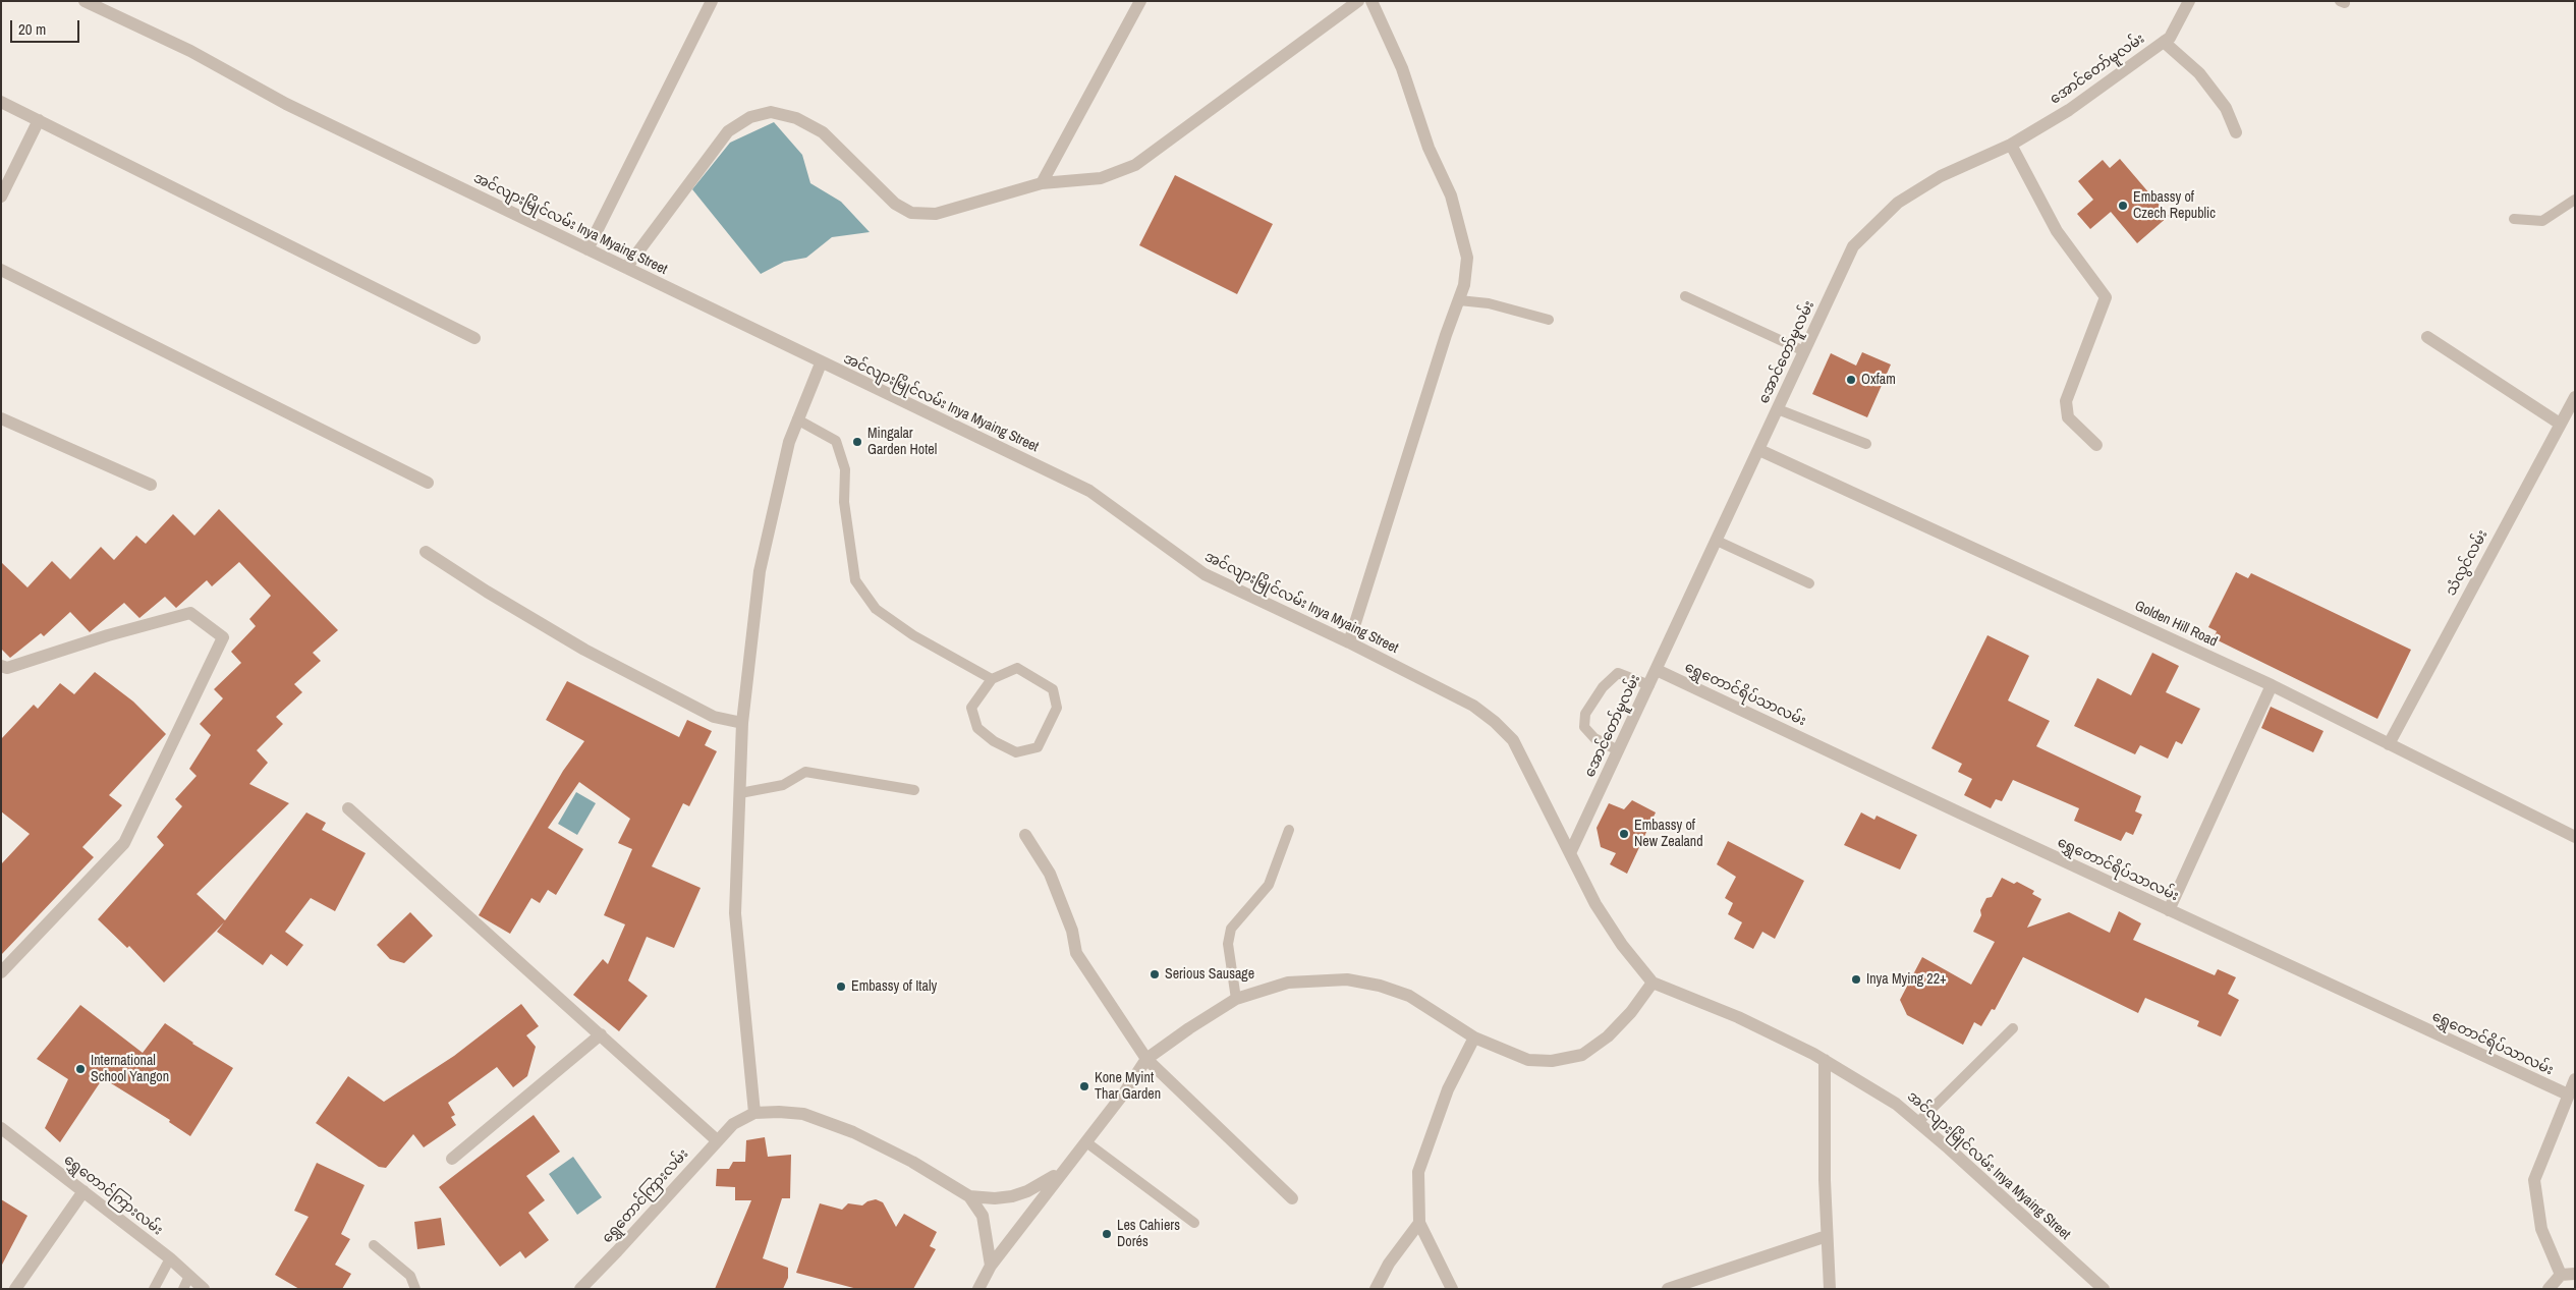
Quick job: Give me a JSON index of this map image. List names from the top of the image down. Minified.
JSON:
{"streets":{"street":["အောင်တော်မူလမ်း","အင်လျားမြိုင်လမ်း Inya Myaing Street","သံလွင်လမ်း","Golden Hill Road","ရွှေတောင်ရိပ်သာလမ်း","ရွှေတောင်ကြားလမ်း"]},"crossings":[["အောင်တော်မူလမ်း","အင်လျားမြိုင်လမ်း Inya Myaing Street"],["အောင်တော်မူလမ်း","Golden Hill Road"],["အောင်တော်မူလမ်း","ရွှေတောင်ရိပ်သာလမ်း"],["သံလွင်လမ်း","Golden Hill Road"]],"places":["Embassy of Czech Republic","Oxfam","Mingalar Garden Hotel","Embassy of New Zealand","Serious Sausage","Inya Mying 22+","Embassy of Italy","International School Yangon","Kone Myint Thar Garden","Les Cahiers Dorés"],"scale_bar":"20 m"}
